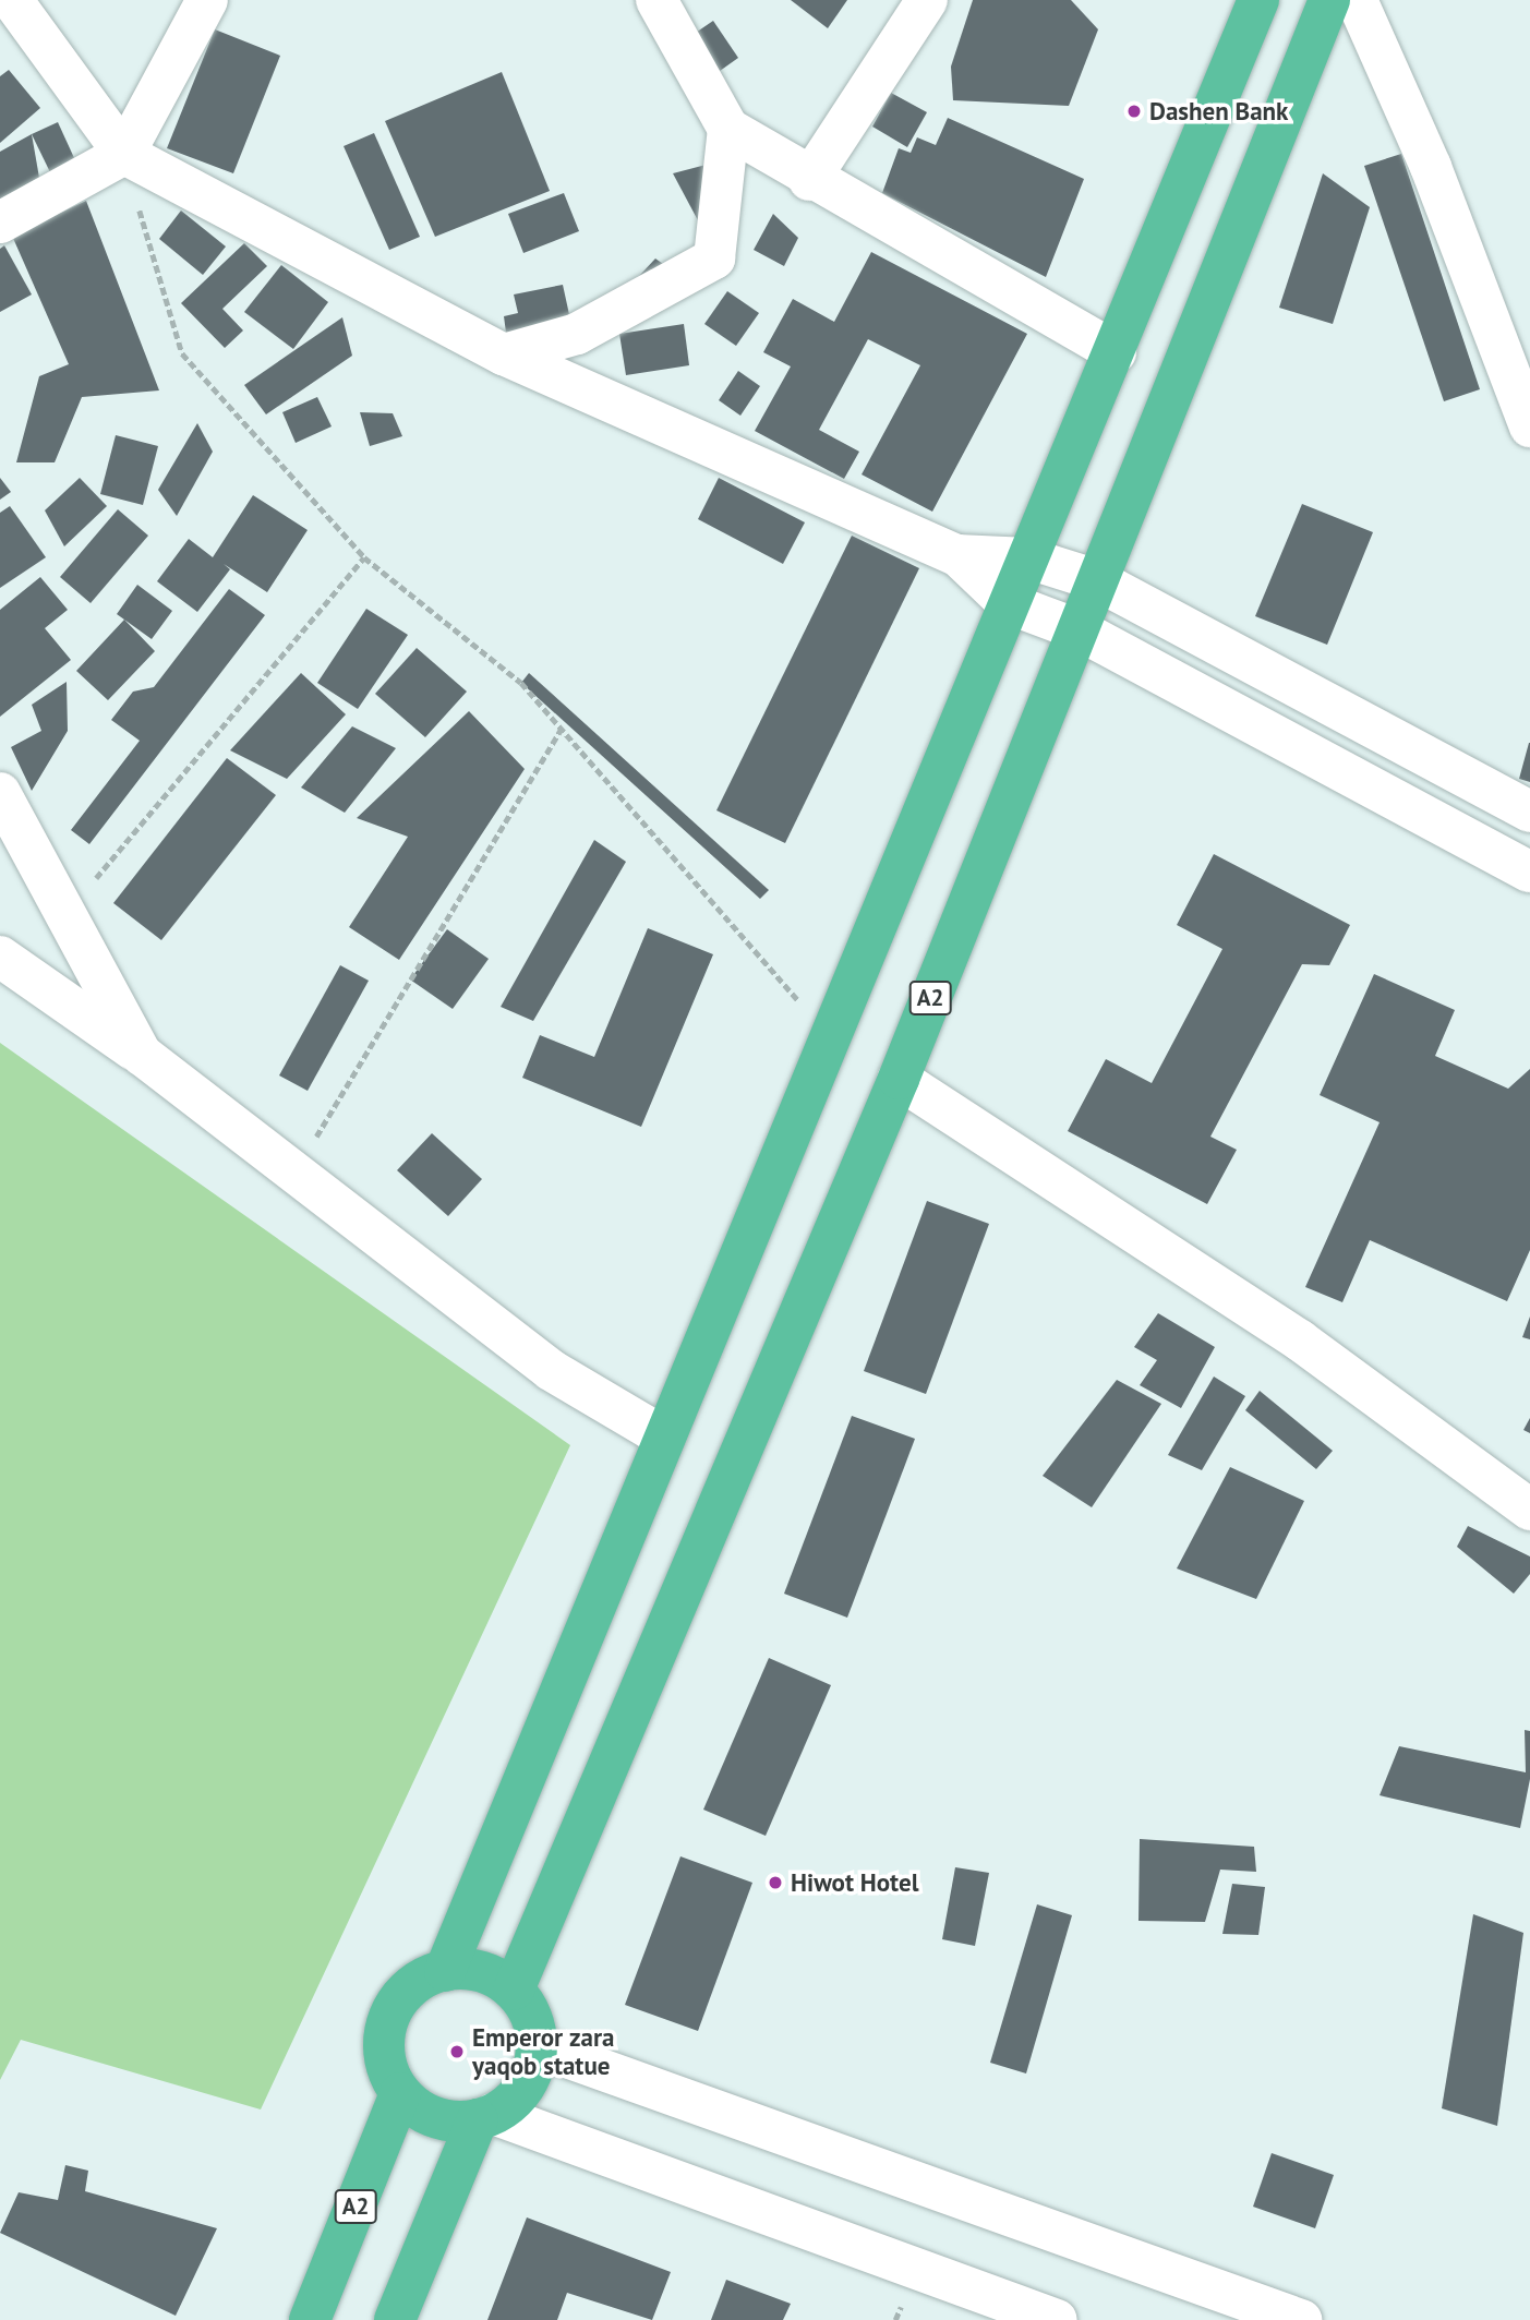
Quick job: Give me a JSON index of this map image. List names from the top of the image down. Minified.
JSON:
{"streets":{"highway":["A2"]},"places":["Dashen Bank","Hiwot Hotel","Emperor zara yaqob statue"]}
